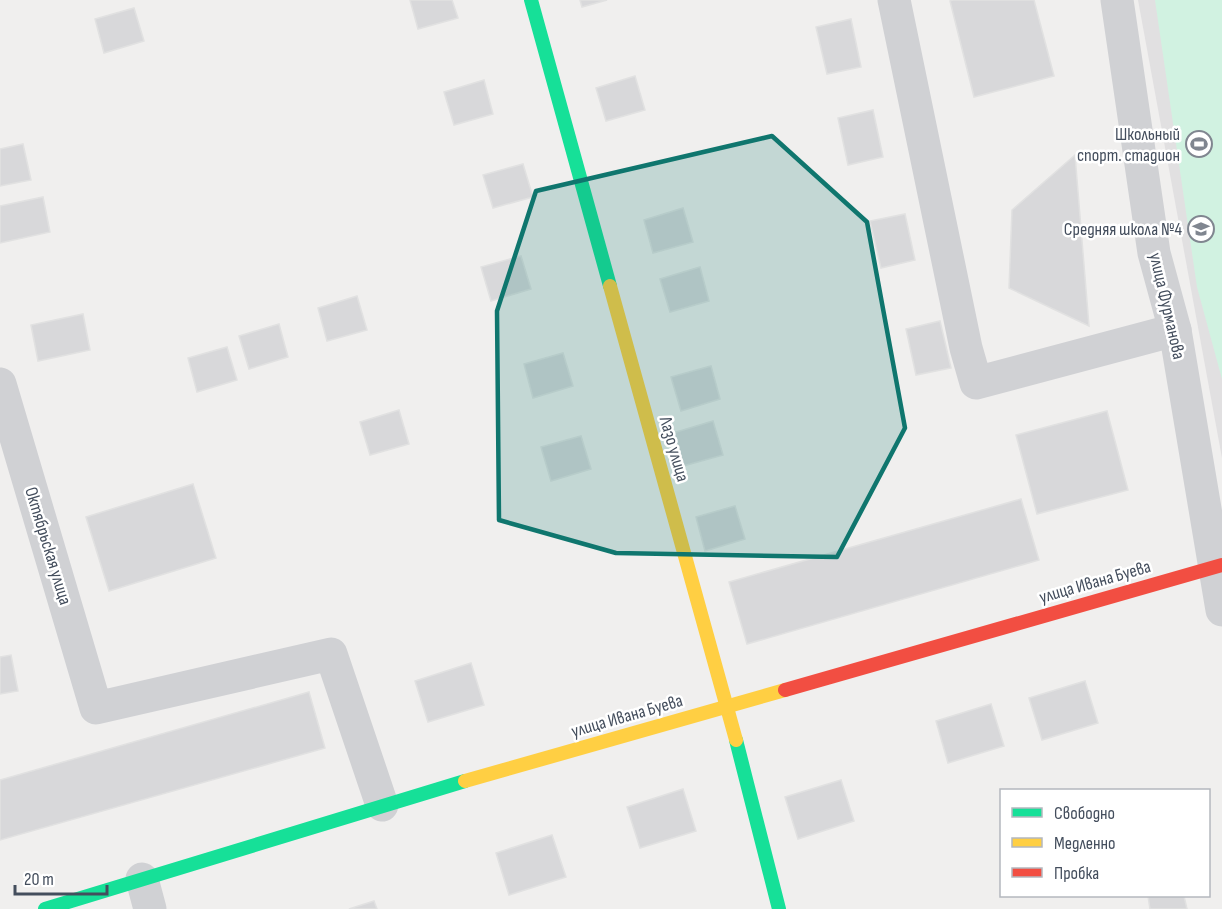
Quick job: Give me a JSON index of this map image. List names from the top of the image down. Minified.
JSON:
{"streets":{"street":["улица Фурманова","Лазо улица","Октябрьская улица","улица Ивана Буева"]},"crossings":[["улица Фурманова","улица Ивана Буева"],["Лазо улица","улица Ивана Буева"],["Октябрьская улица","улица Ивана Буева"]],"places":{"sports":["Школьный спорт. стадион"],"school or university":["Средняя школа №4"]},"legend":["Свободно","Медленно","Пробка"],"scale_bar":"20 m"}
